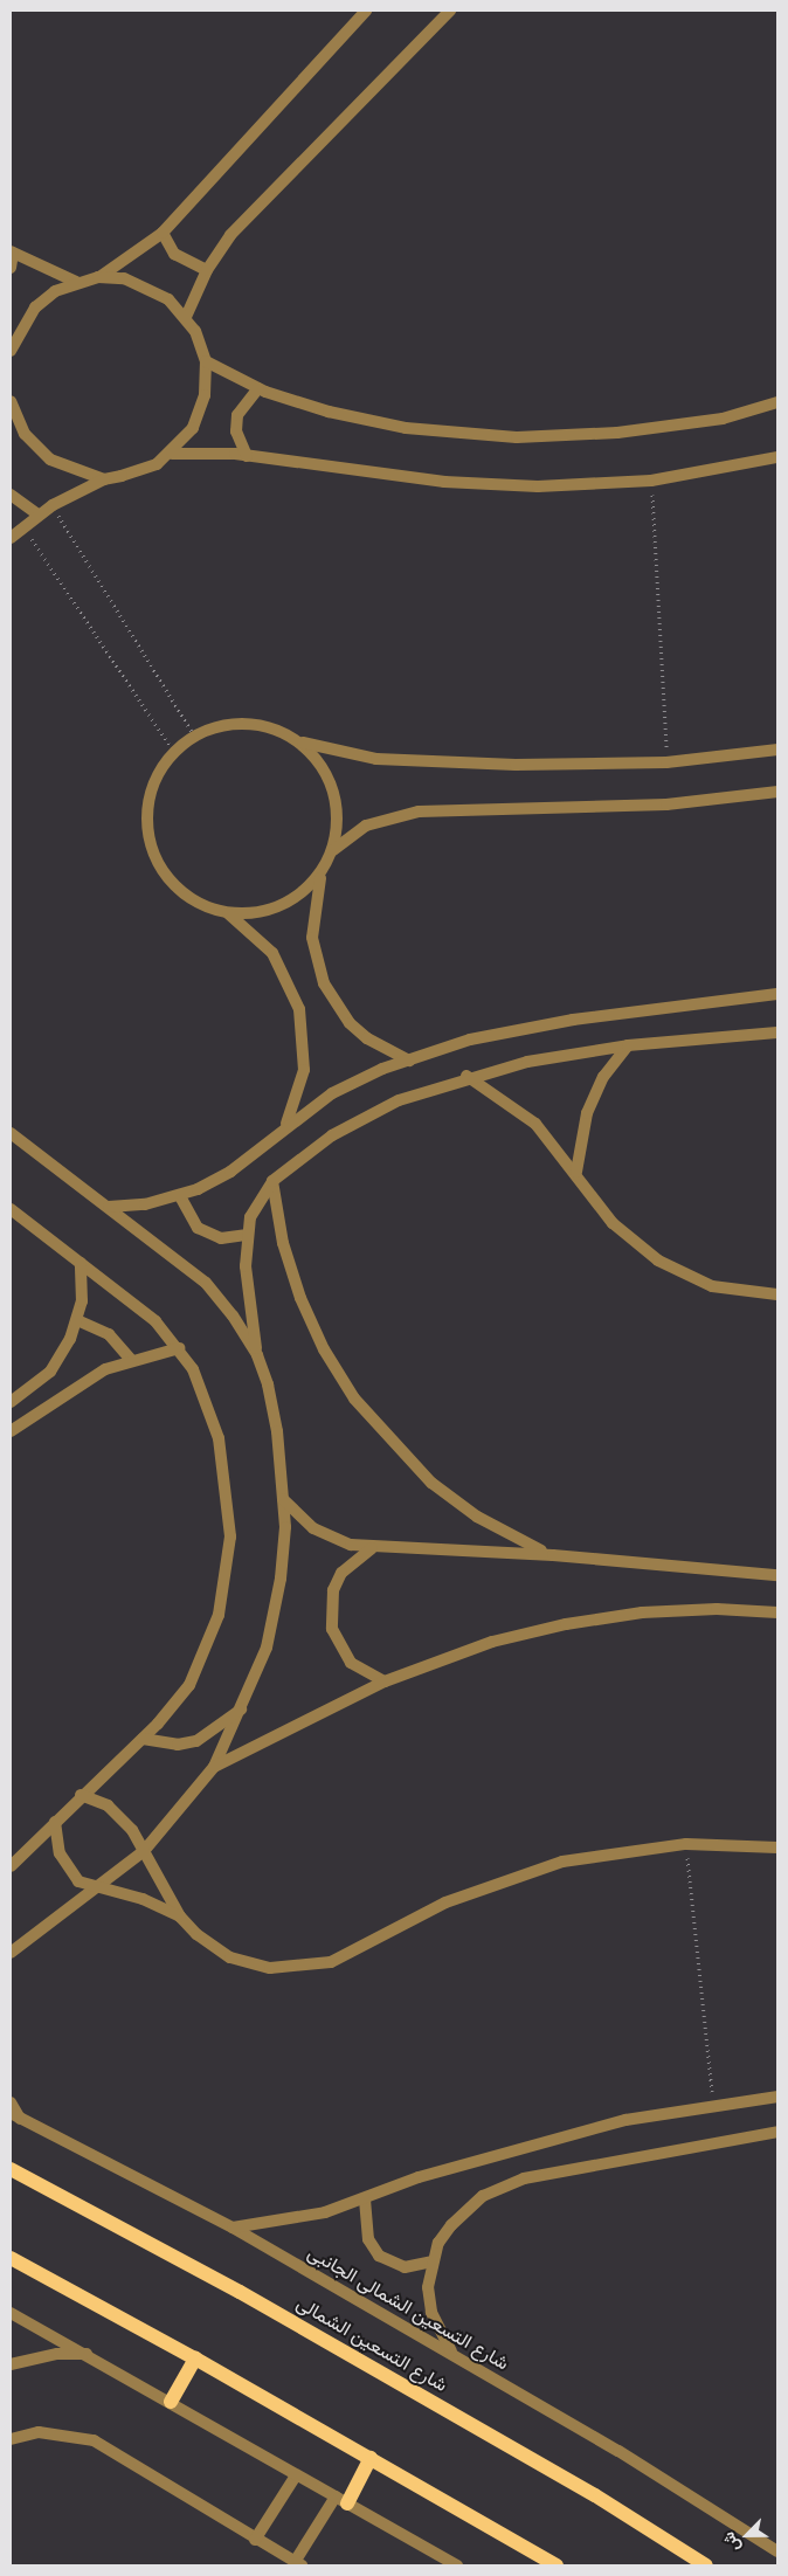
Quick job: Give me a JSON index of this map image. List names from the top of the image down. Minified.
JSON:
{"streets":{"main road":["شارع التسعين الشمالى"],"street":["شارع التسعين الشمالى الجانبى"]},"north":"bottom left"}
